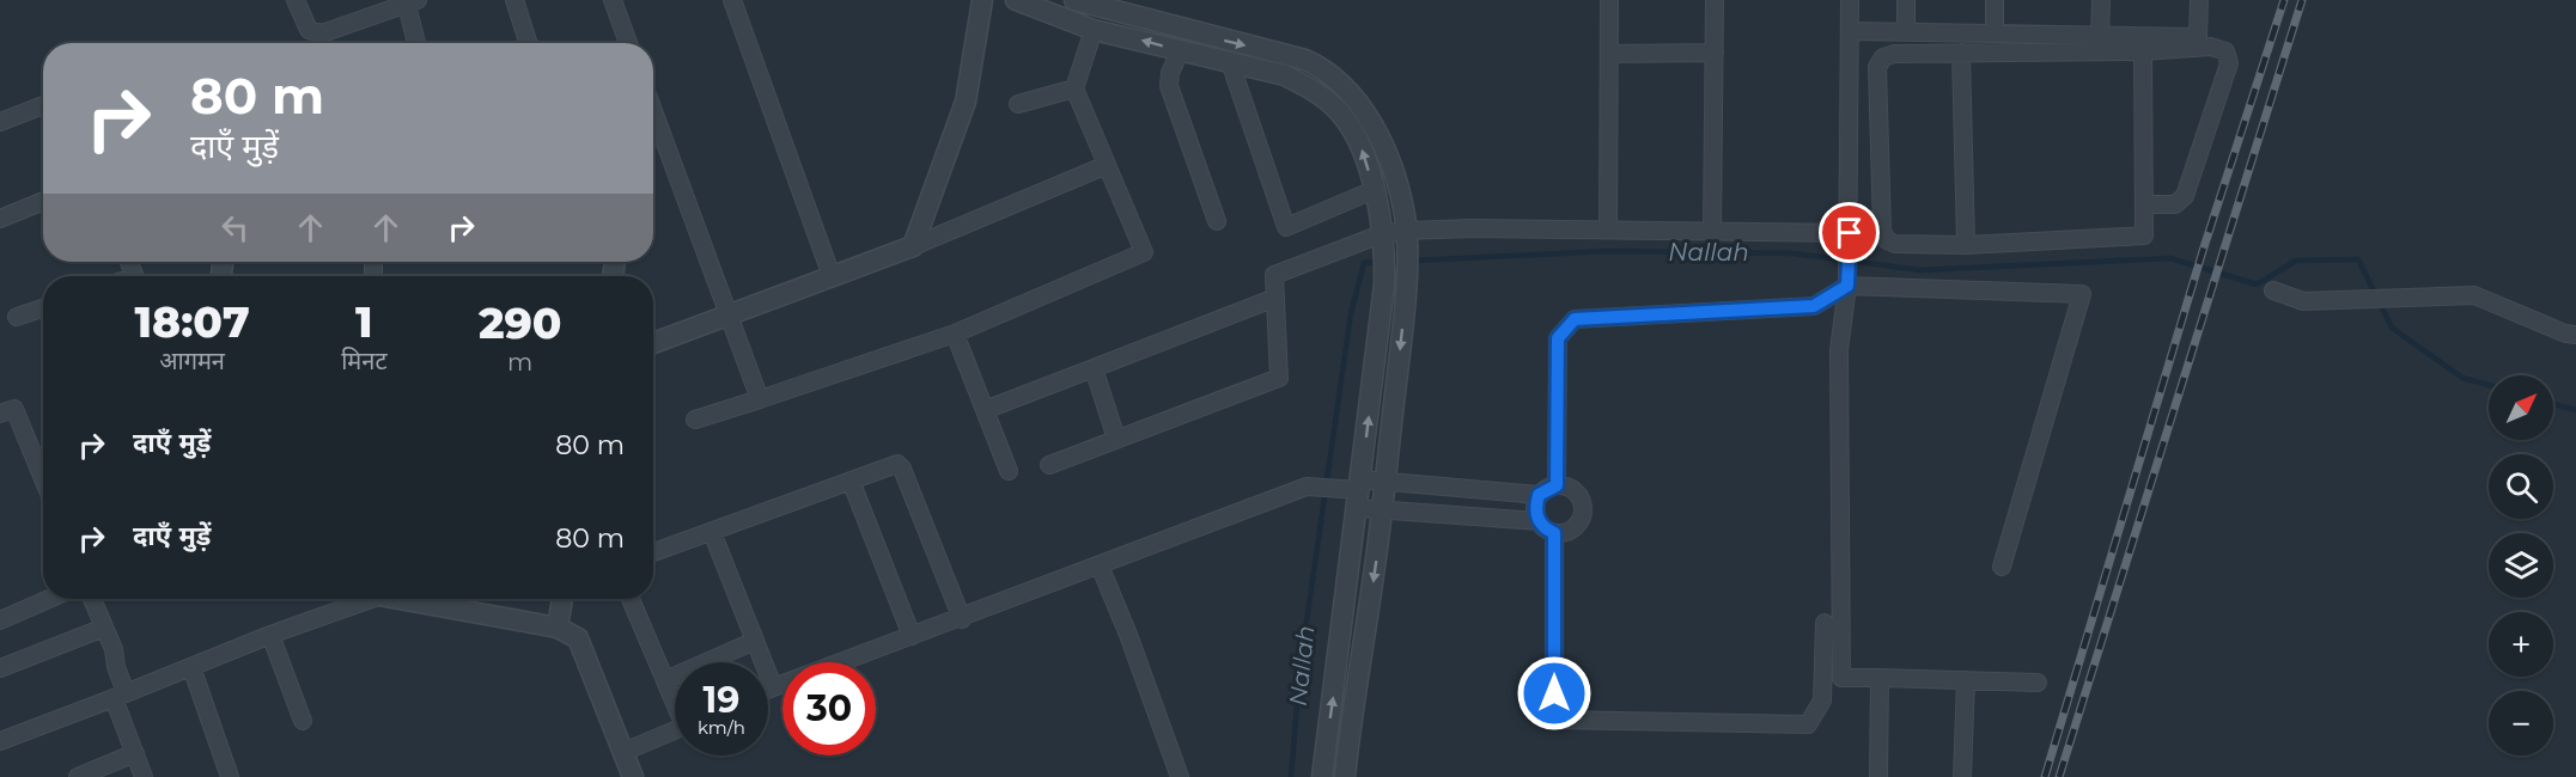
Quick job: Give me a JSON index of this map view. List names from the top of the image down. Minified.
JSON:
{"water":["Nallah"],"north":"top right","page":{"turn":["80 m","दाएँ मुड़ें"],"eta":["18:07","आगमन","1","मिनट","290","m"],"map_buttons":["+","−"],"list":[{"name":"दाएँ मुड़ें","value":"80 m"},{"name":"दाएँ मुड़ें","value":"80 m"}],"speed":"19 km/h","limit":"30"}}
